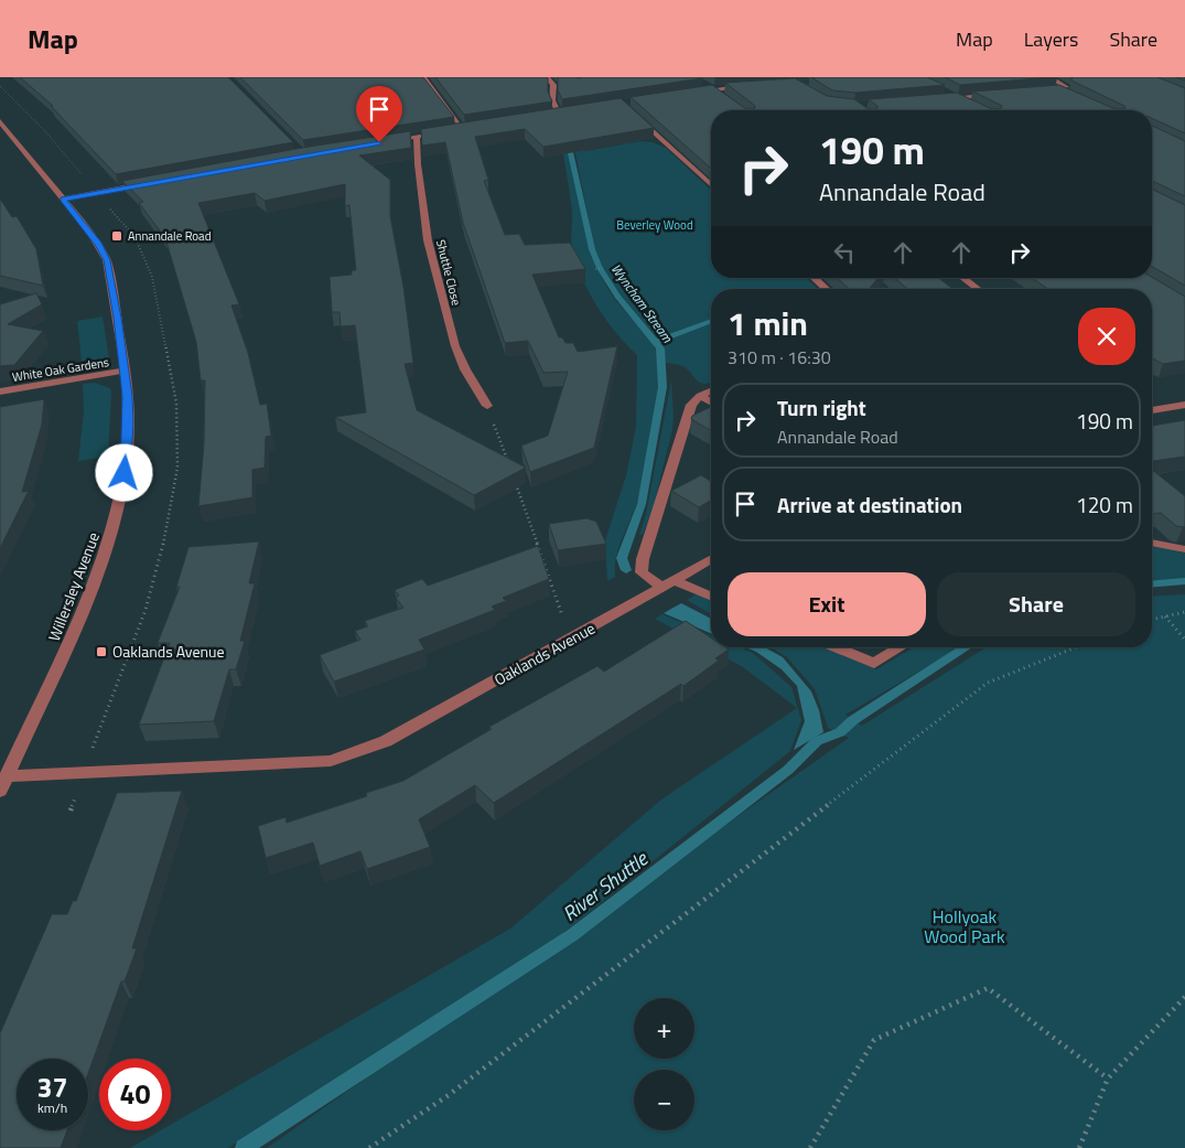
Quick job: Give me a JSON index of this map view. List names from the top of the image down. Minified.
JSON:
{"streets":{"street":["Shuttle Close","White Oak Gardens","Willersley Avenue","Oaklands Avenue"]},"crossings":[["White Oak Gardens","Willersley Avenue"],["Willersley Avenue","Oaklands Avenue"]],"water":["Wyncham Stream","River Shuttle"],"parks":["Beverley Wood","Hollyoak Wood Park"],"places":{"transit":["Annandale Road","Oaklands Avenue"]},"page":{"header":"Map","nav":["Map","Layers","Share"],"turn":["190 m","Annandale Road"],"heading":["1 min","310 m · 16:30"],"list":[{"name":"Turn right","note":"Annandale Road","value":"190 m"},{"name":"Arrive at destination","value":"120 m"}],"buttons":["Exit","Share"],"map_buttons":["+","−"],"speed":"37 km/h","limit":"40"}}
